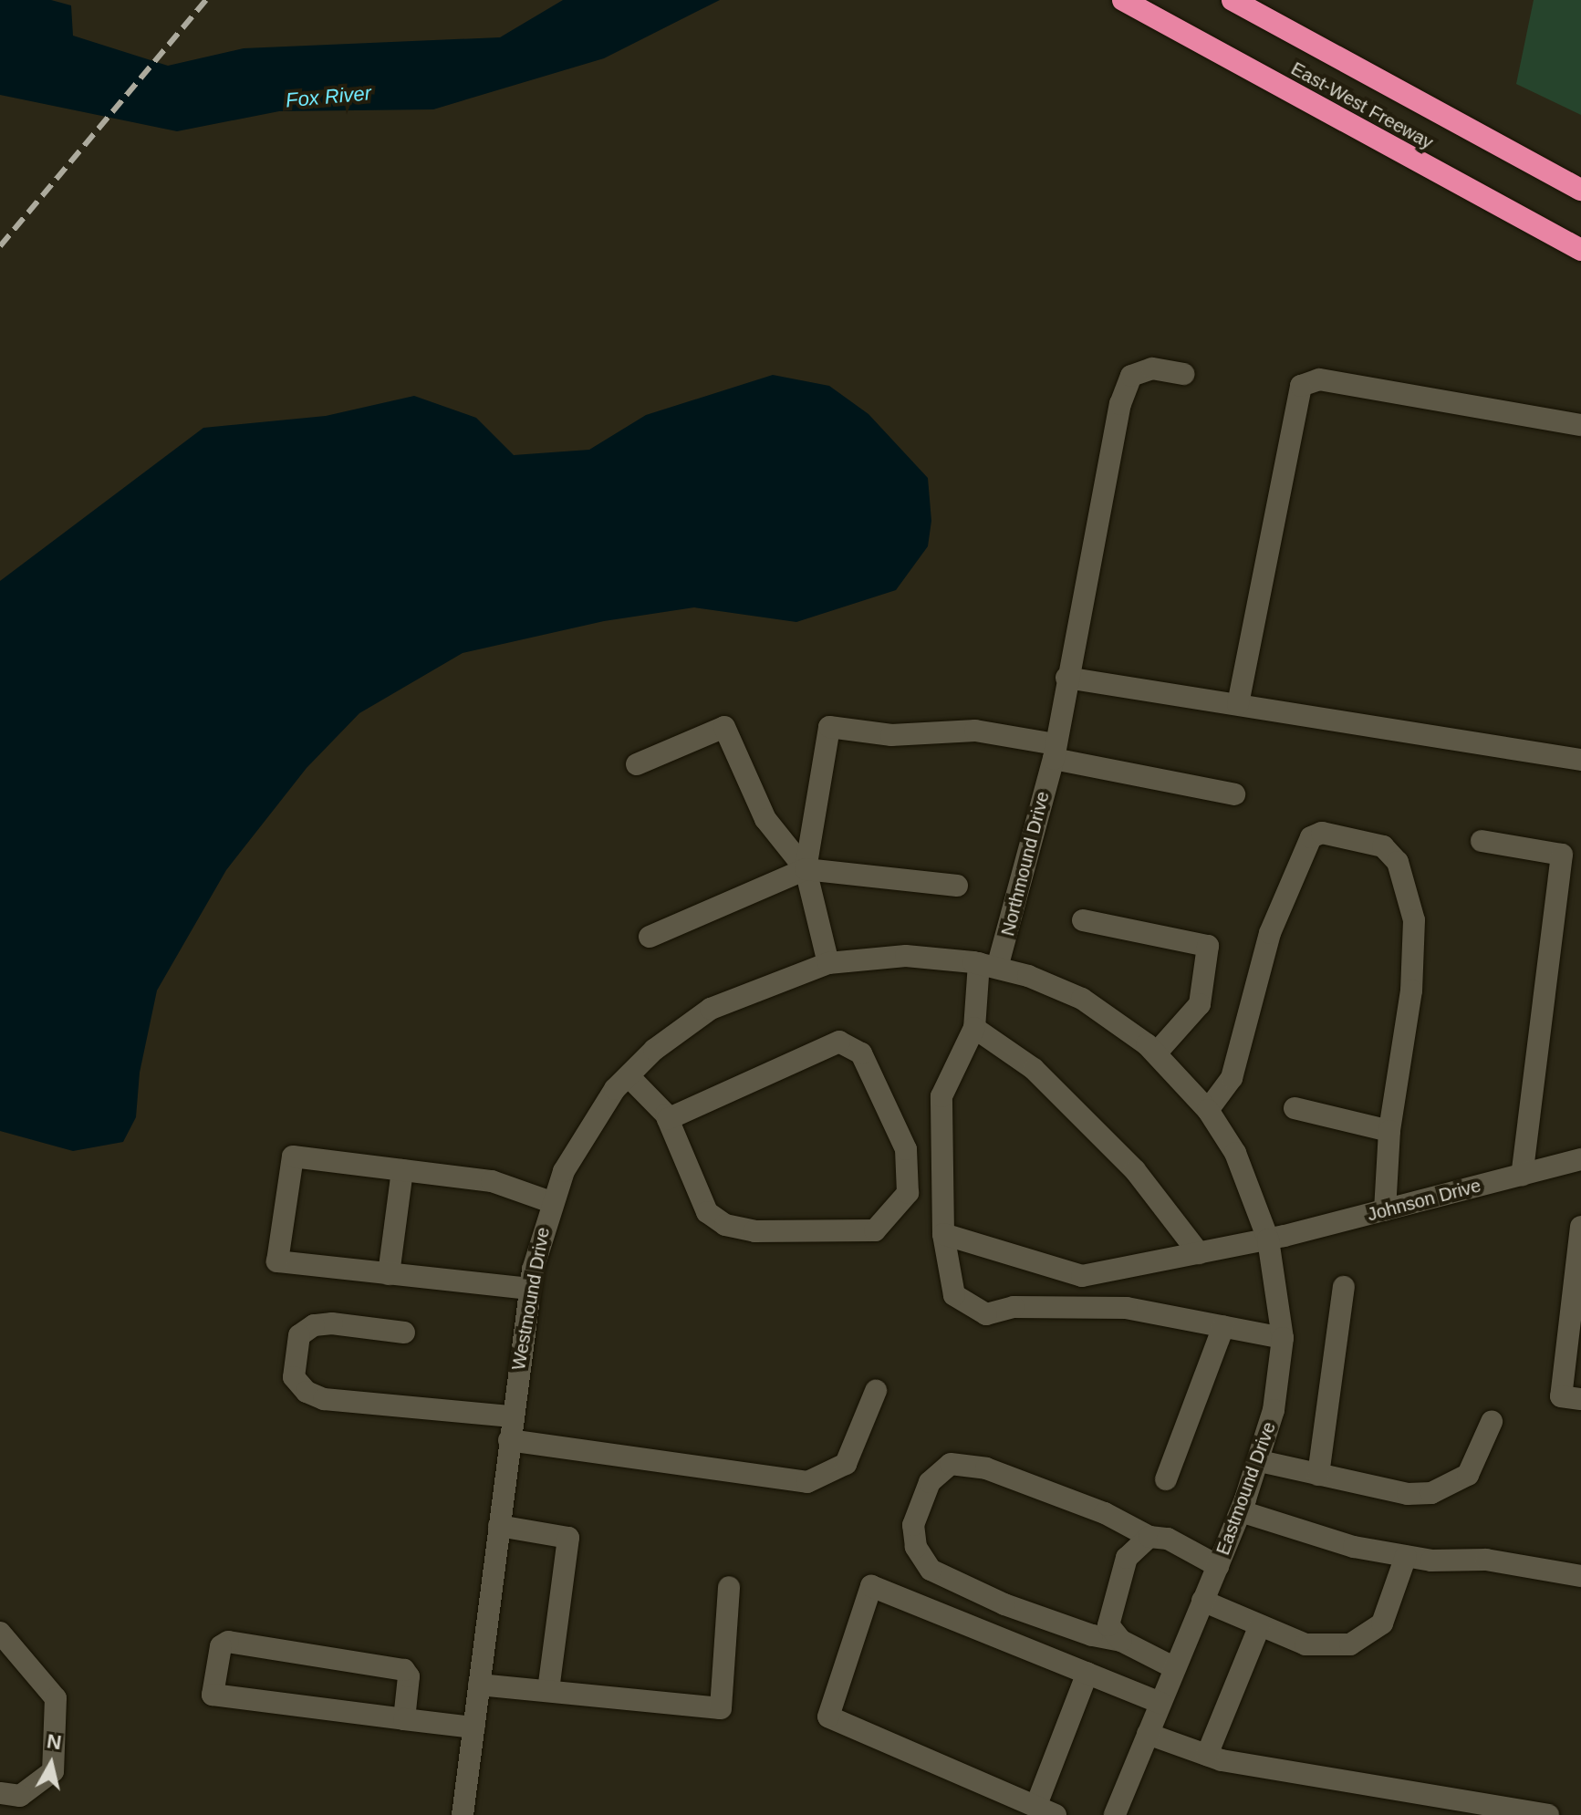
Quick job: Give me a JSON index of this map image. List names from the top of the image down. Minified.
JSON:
{"streets":{"highway":["East-West Freeway"],"street":["Northmound Drive","Johnson Drive","Westmound Drive","Eastmound Drive"]},"crossings":[["Northmound Drive","Westmound Drive"],["Northmound Drive","Eastmound Drive"],["Johnson Drive","Eastmound Drive"],["Westmound Drive","Eastmound Drive"]],"water":["Fox River"],"north":"top"}
